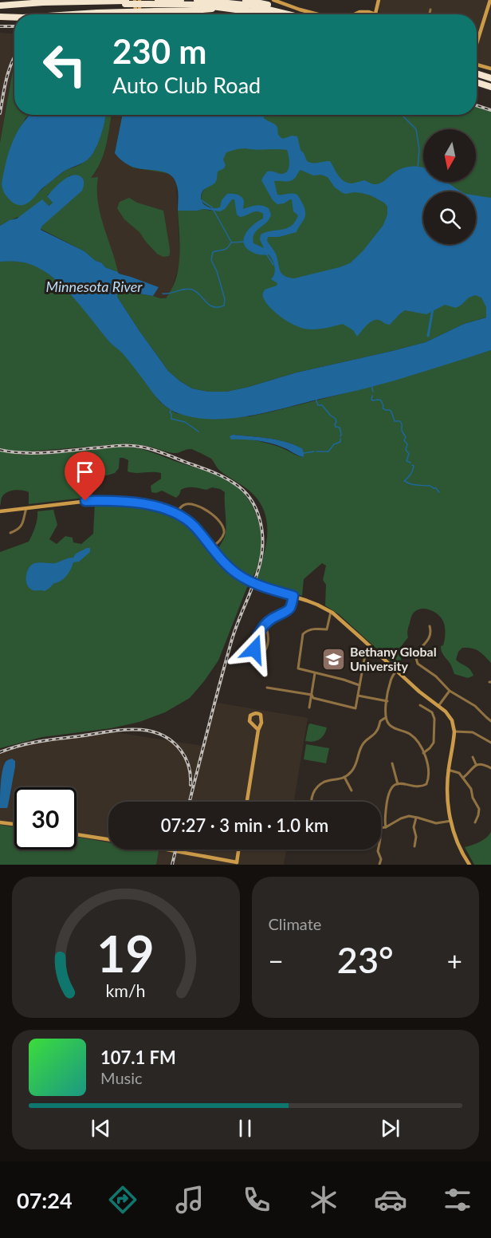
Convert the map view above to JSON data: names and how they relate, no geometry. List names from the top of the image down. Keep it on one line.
{"water":["Minnesota River"],"places":{"school or university":["Bethany Global University"]},"north":"bottom","page":{"turn":["230 m","Auto Club Road"],"limit":"30","trip":"07:27 · 3 min · 1.0 km","tile":"Climate","heat":["−","23°","+"],"song":["107.1 FM","Music"],"tabs":"07:24","gauge":["19","km/h"]}}
